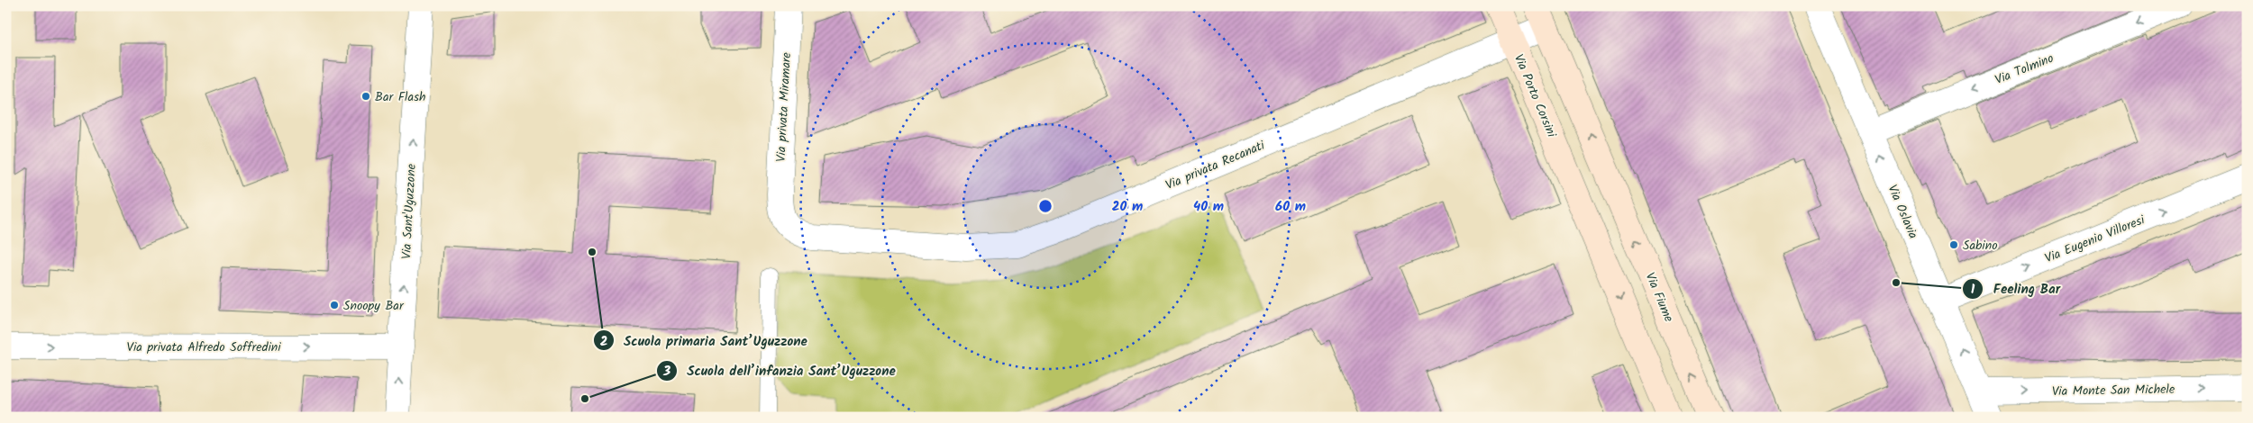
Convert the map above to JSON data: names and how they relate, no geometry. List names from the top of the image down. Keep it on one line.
{"streets":{"street":["Via Tolmino","Via Porto Corsini","Via privata Miramare","Via privata Recanati","Via Sant'Uguzzone","Via Oslavia","Via Eugenio Villoresi","Via Fiume","Via privata Alfredo Soffredini","Via Monte San Michele"]},"crossings":[["Via Tolmino","Via Oslavia"],["Via Porto Corsini","Via privata Recanati"],["Via privata Miramare","Via privata Recanati"],["Via privata Recanati","Via Fiume"],["Via Sant'Uguzzone","Via privata Alfredo Soffredini"],["Via Oslavia","Via Eugenio Villoresi"],["Via Oslavia","Via Monte San Michele"]],"one_way":["Via Tolmino","Via Porto Corsini","Via Sant'Uguzzone","Via Oslavia","Via Eugenio Villoresi","Via Fiume","Via privata Alfredo Soffredini","Via Monte San Michele"],"places":["Bar Flash","Sabino","Scuola primaria Sant’Uguzzone","Feeling Bar","Snoopy Bar","Scuola dell’infanzia Sant’Uguzzone"],"rings":["20 m","40 m","60 m"]}
